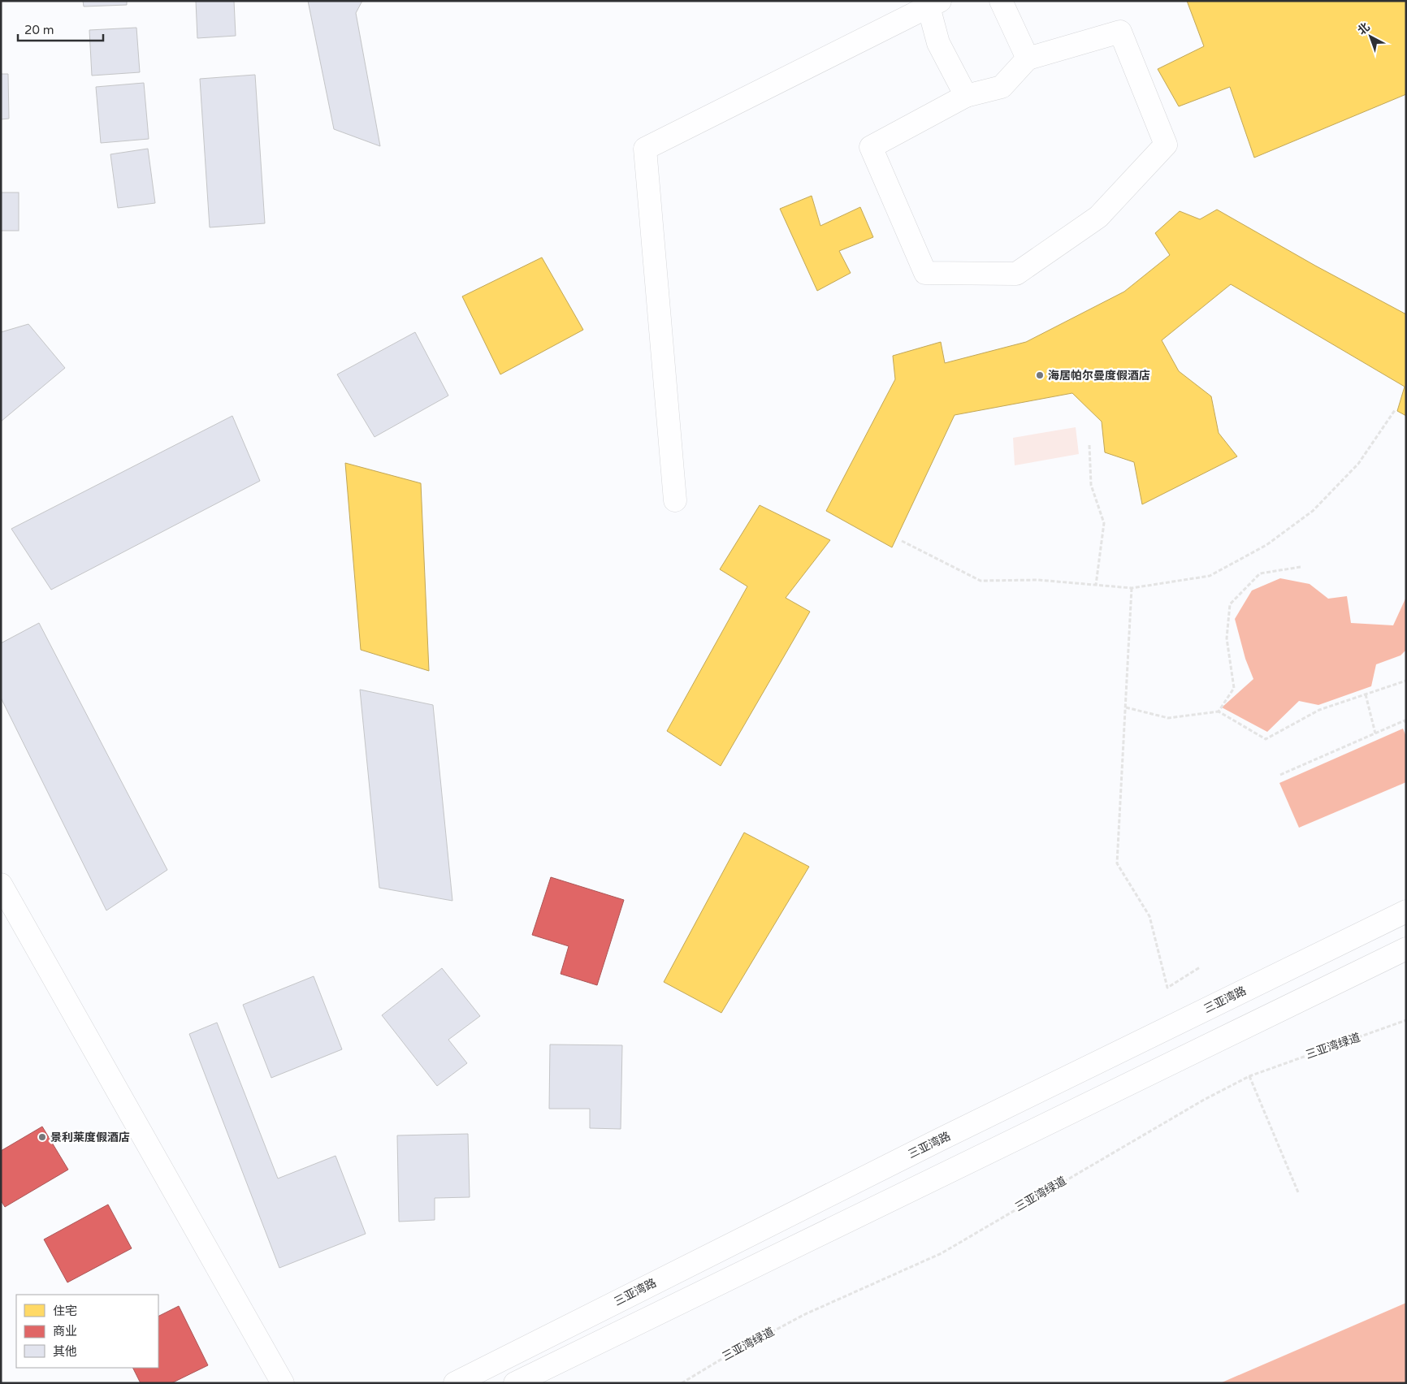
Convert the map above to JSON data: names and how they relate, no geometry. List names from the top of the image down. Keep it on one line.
{"streets":{"main road":["三亚湾路"],"path":["三亚湾绿道"]},"places":["海居帕尔曼度假酒店","景利莱度假酒店"],"legend":["住宅","商业","其他"],"scale_bar":"20 m","north":"top left"}
